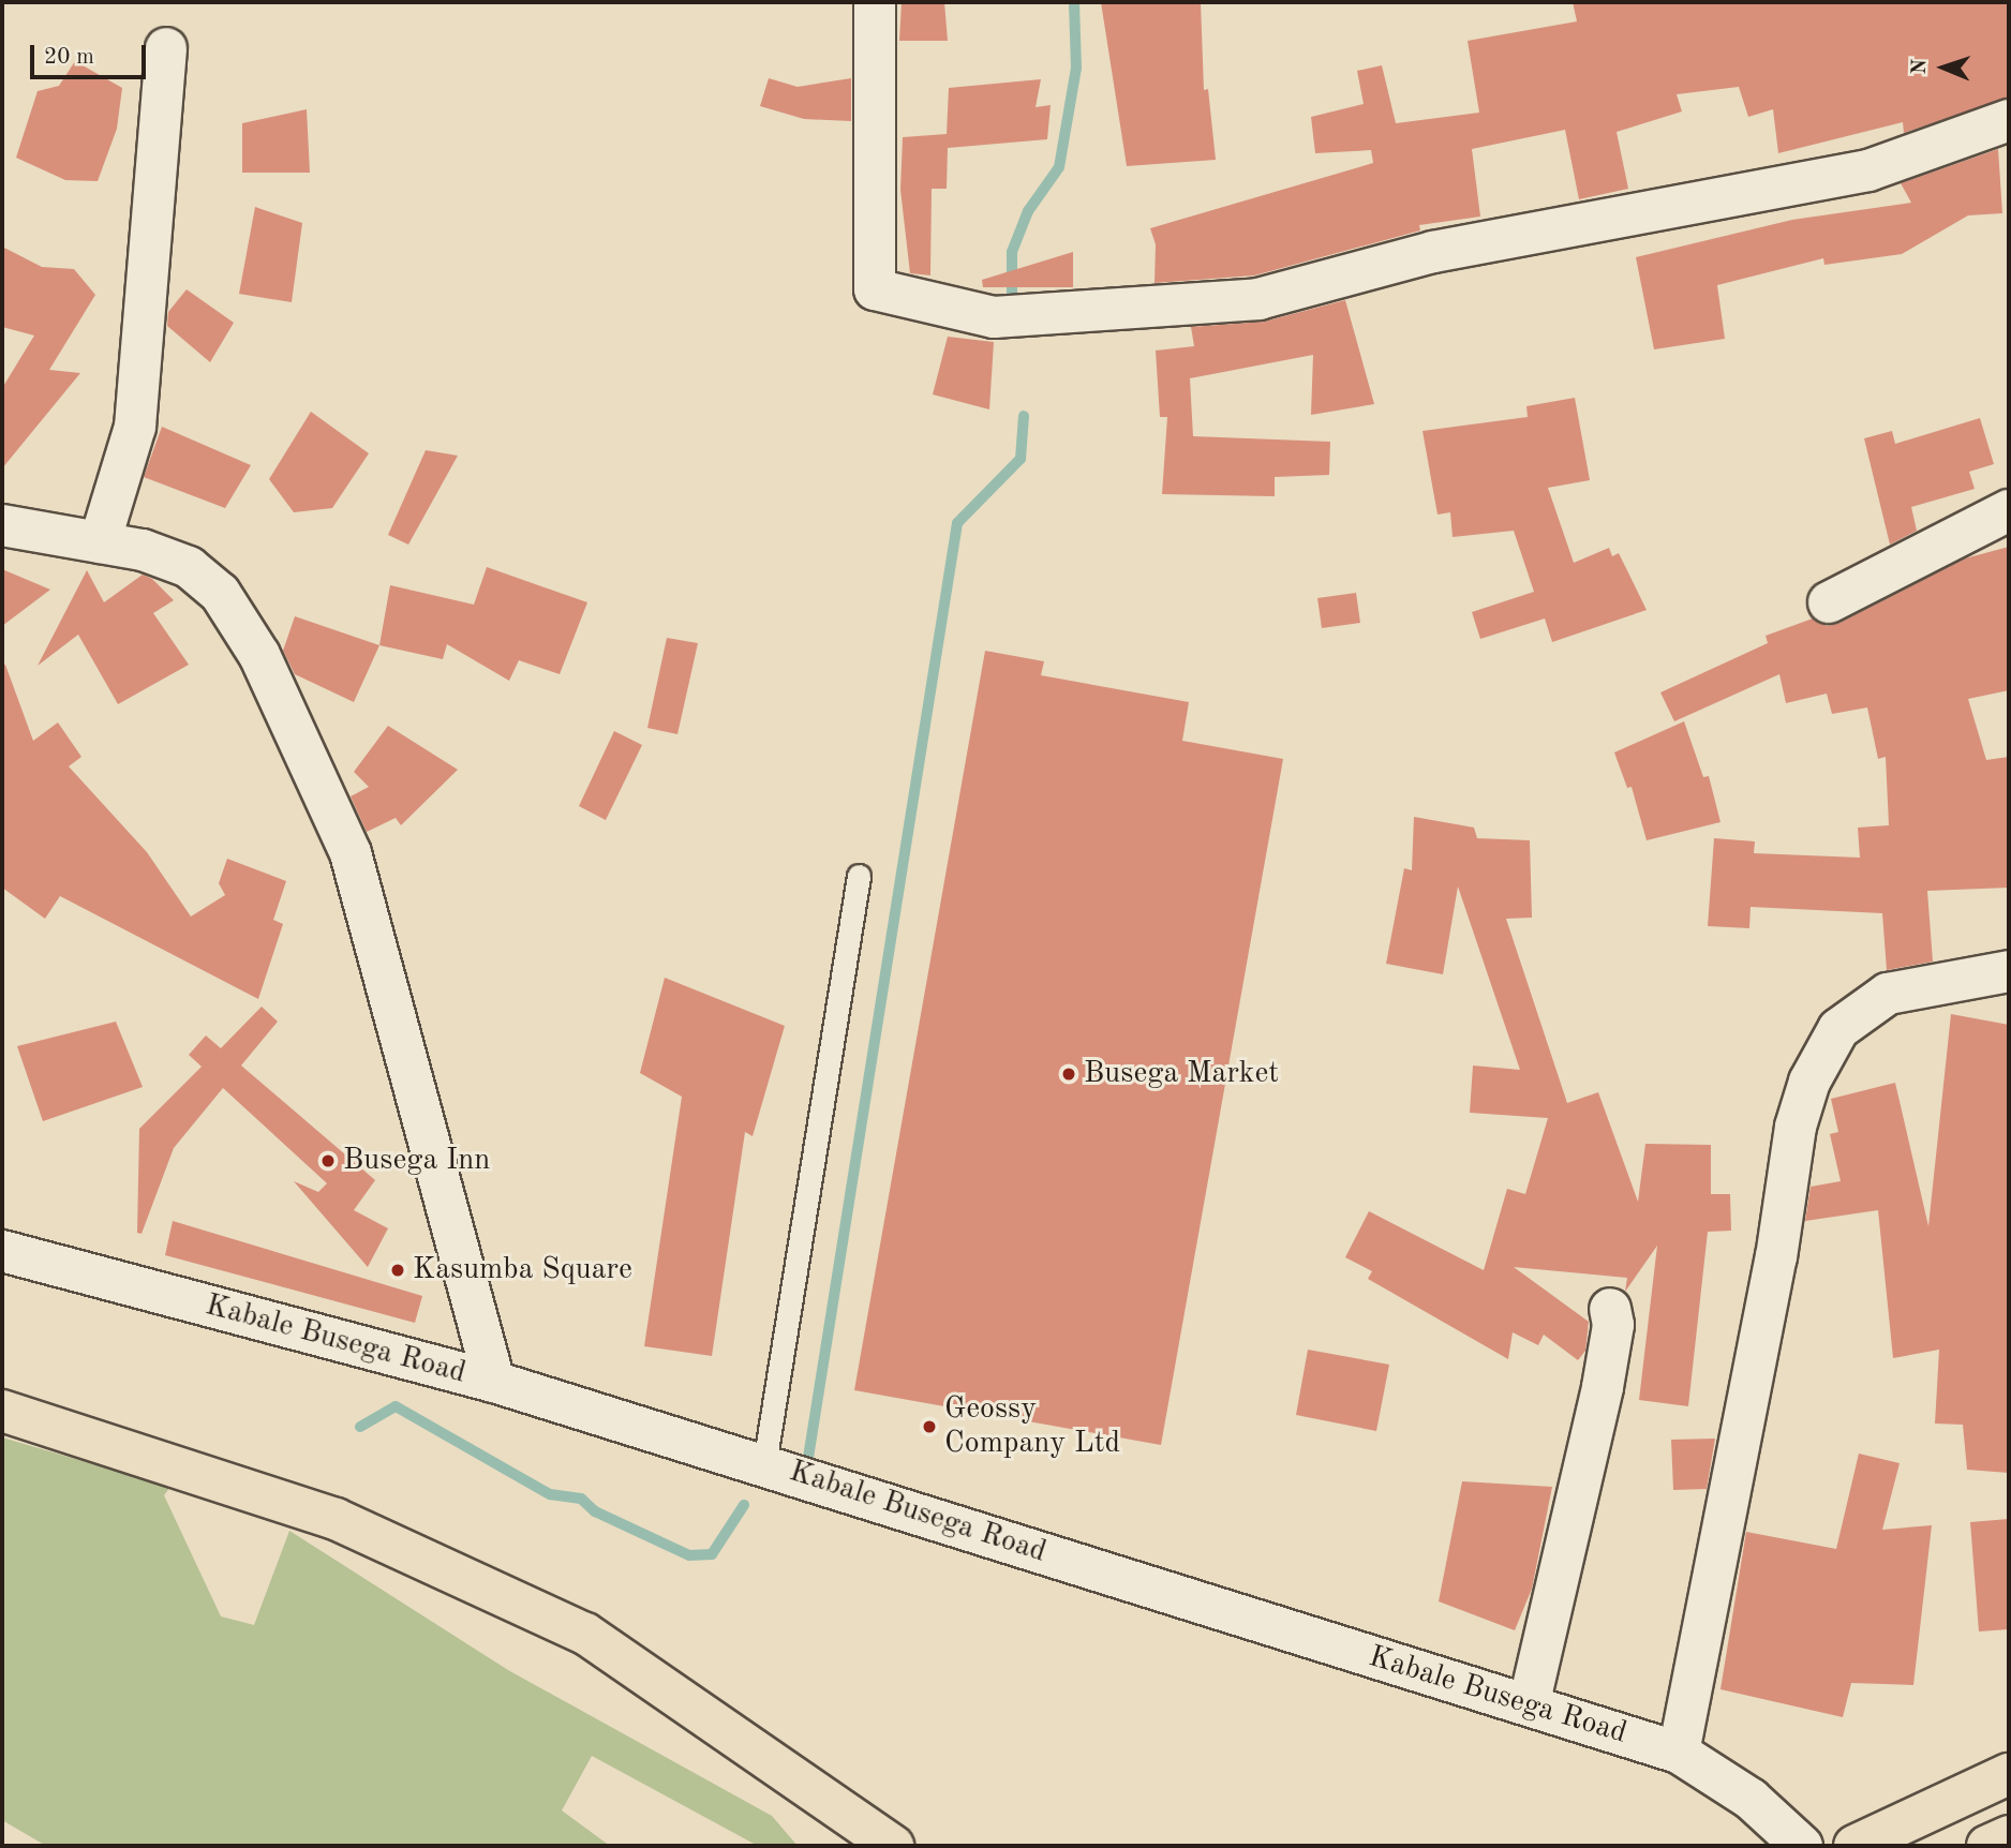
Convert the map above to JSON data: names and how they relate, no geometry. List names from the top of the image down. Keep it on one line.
{"streets":{"street":["Kabale Busega Road"]},"places":["Busega Market","Busega Inn","Kasumba Square","Geossy Company Ltd"],"scale_bar":"20 m","north":"left"}
